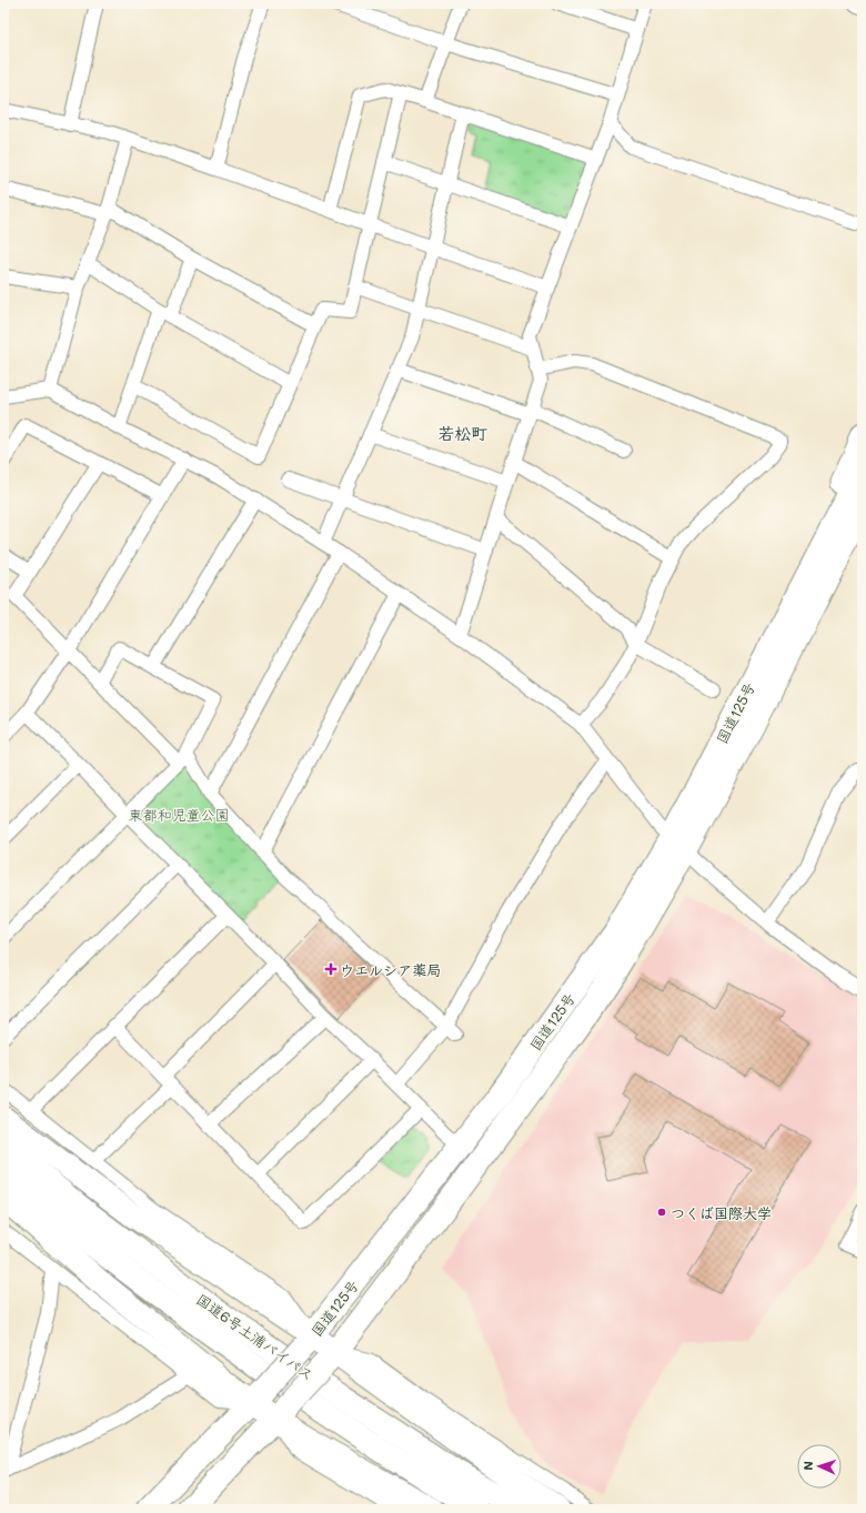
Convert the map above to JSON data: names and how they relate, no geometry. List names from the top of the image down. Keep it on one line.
{"streets":{"highway":["国道125号","国道6号土浦バイパス"]},"districts":["若松町"],"parks":["東都和児童公園"],"places":{"health":["ウエルシア薬局"],"other":["つくば国際大学"]},"north":"left"}
